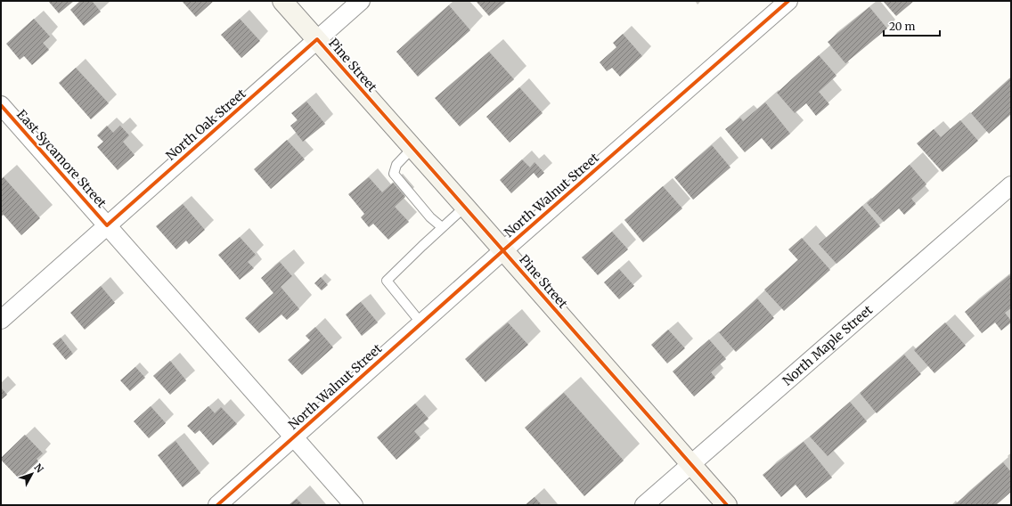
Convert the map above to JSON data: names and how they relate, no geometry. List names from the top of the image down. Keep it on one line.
{"streets":{"street":["Pine Street","North Oak Street","East Sycamore Street","North Walnut Street","North Maple Street"]},"crossings":[["Pine Street","North Oak Street"],["Pine Street","North Walnut Street"],["Pine Street","North Maple Street"],["North Oak Street","East Sycamore Street"],["East Sycamore Street","North Walnut Street"]],"scale_bar":"20 m","north":"top right"}
